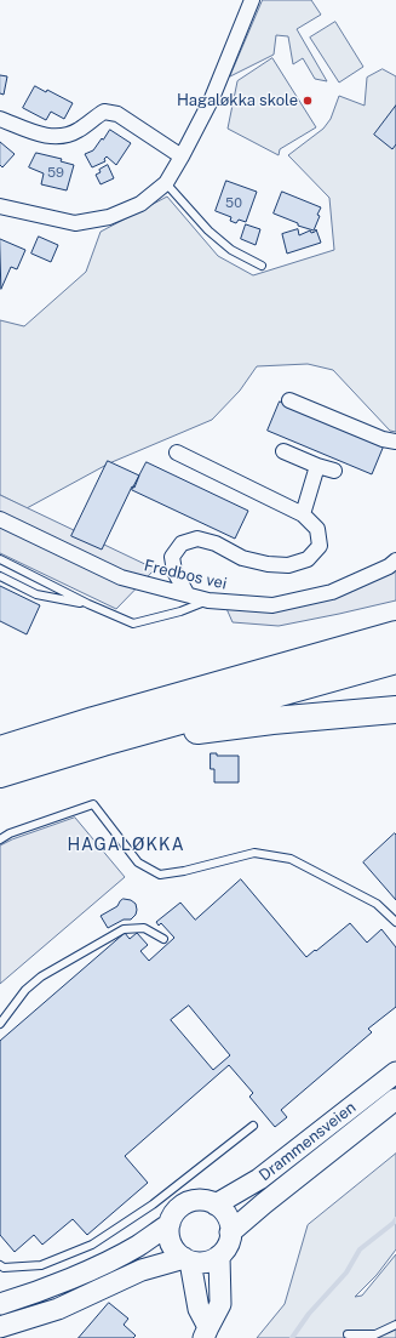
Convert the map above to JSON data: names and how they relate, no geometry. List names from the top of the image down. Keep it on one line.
{"streets":{"main road":["Drammensveien"],"street":["Fredbos vei"]},"districts":["HAGALØKKA"],"places":["Hagaløkka skole"],"house_numbers":["59","50"]}
